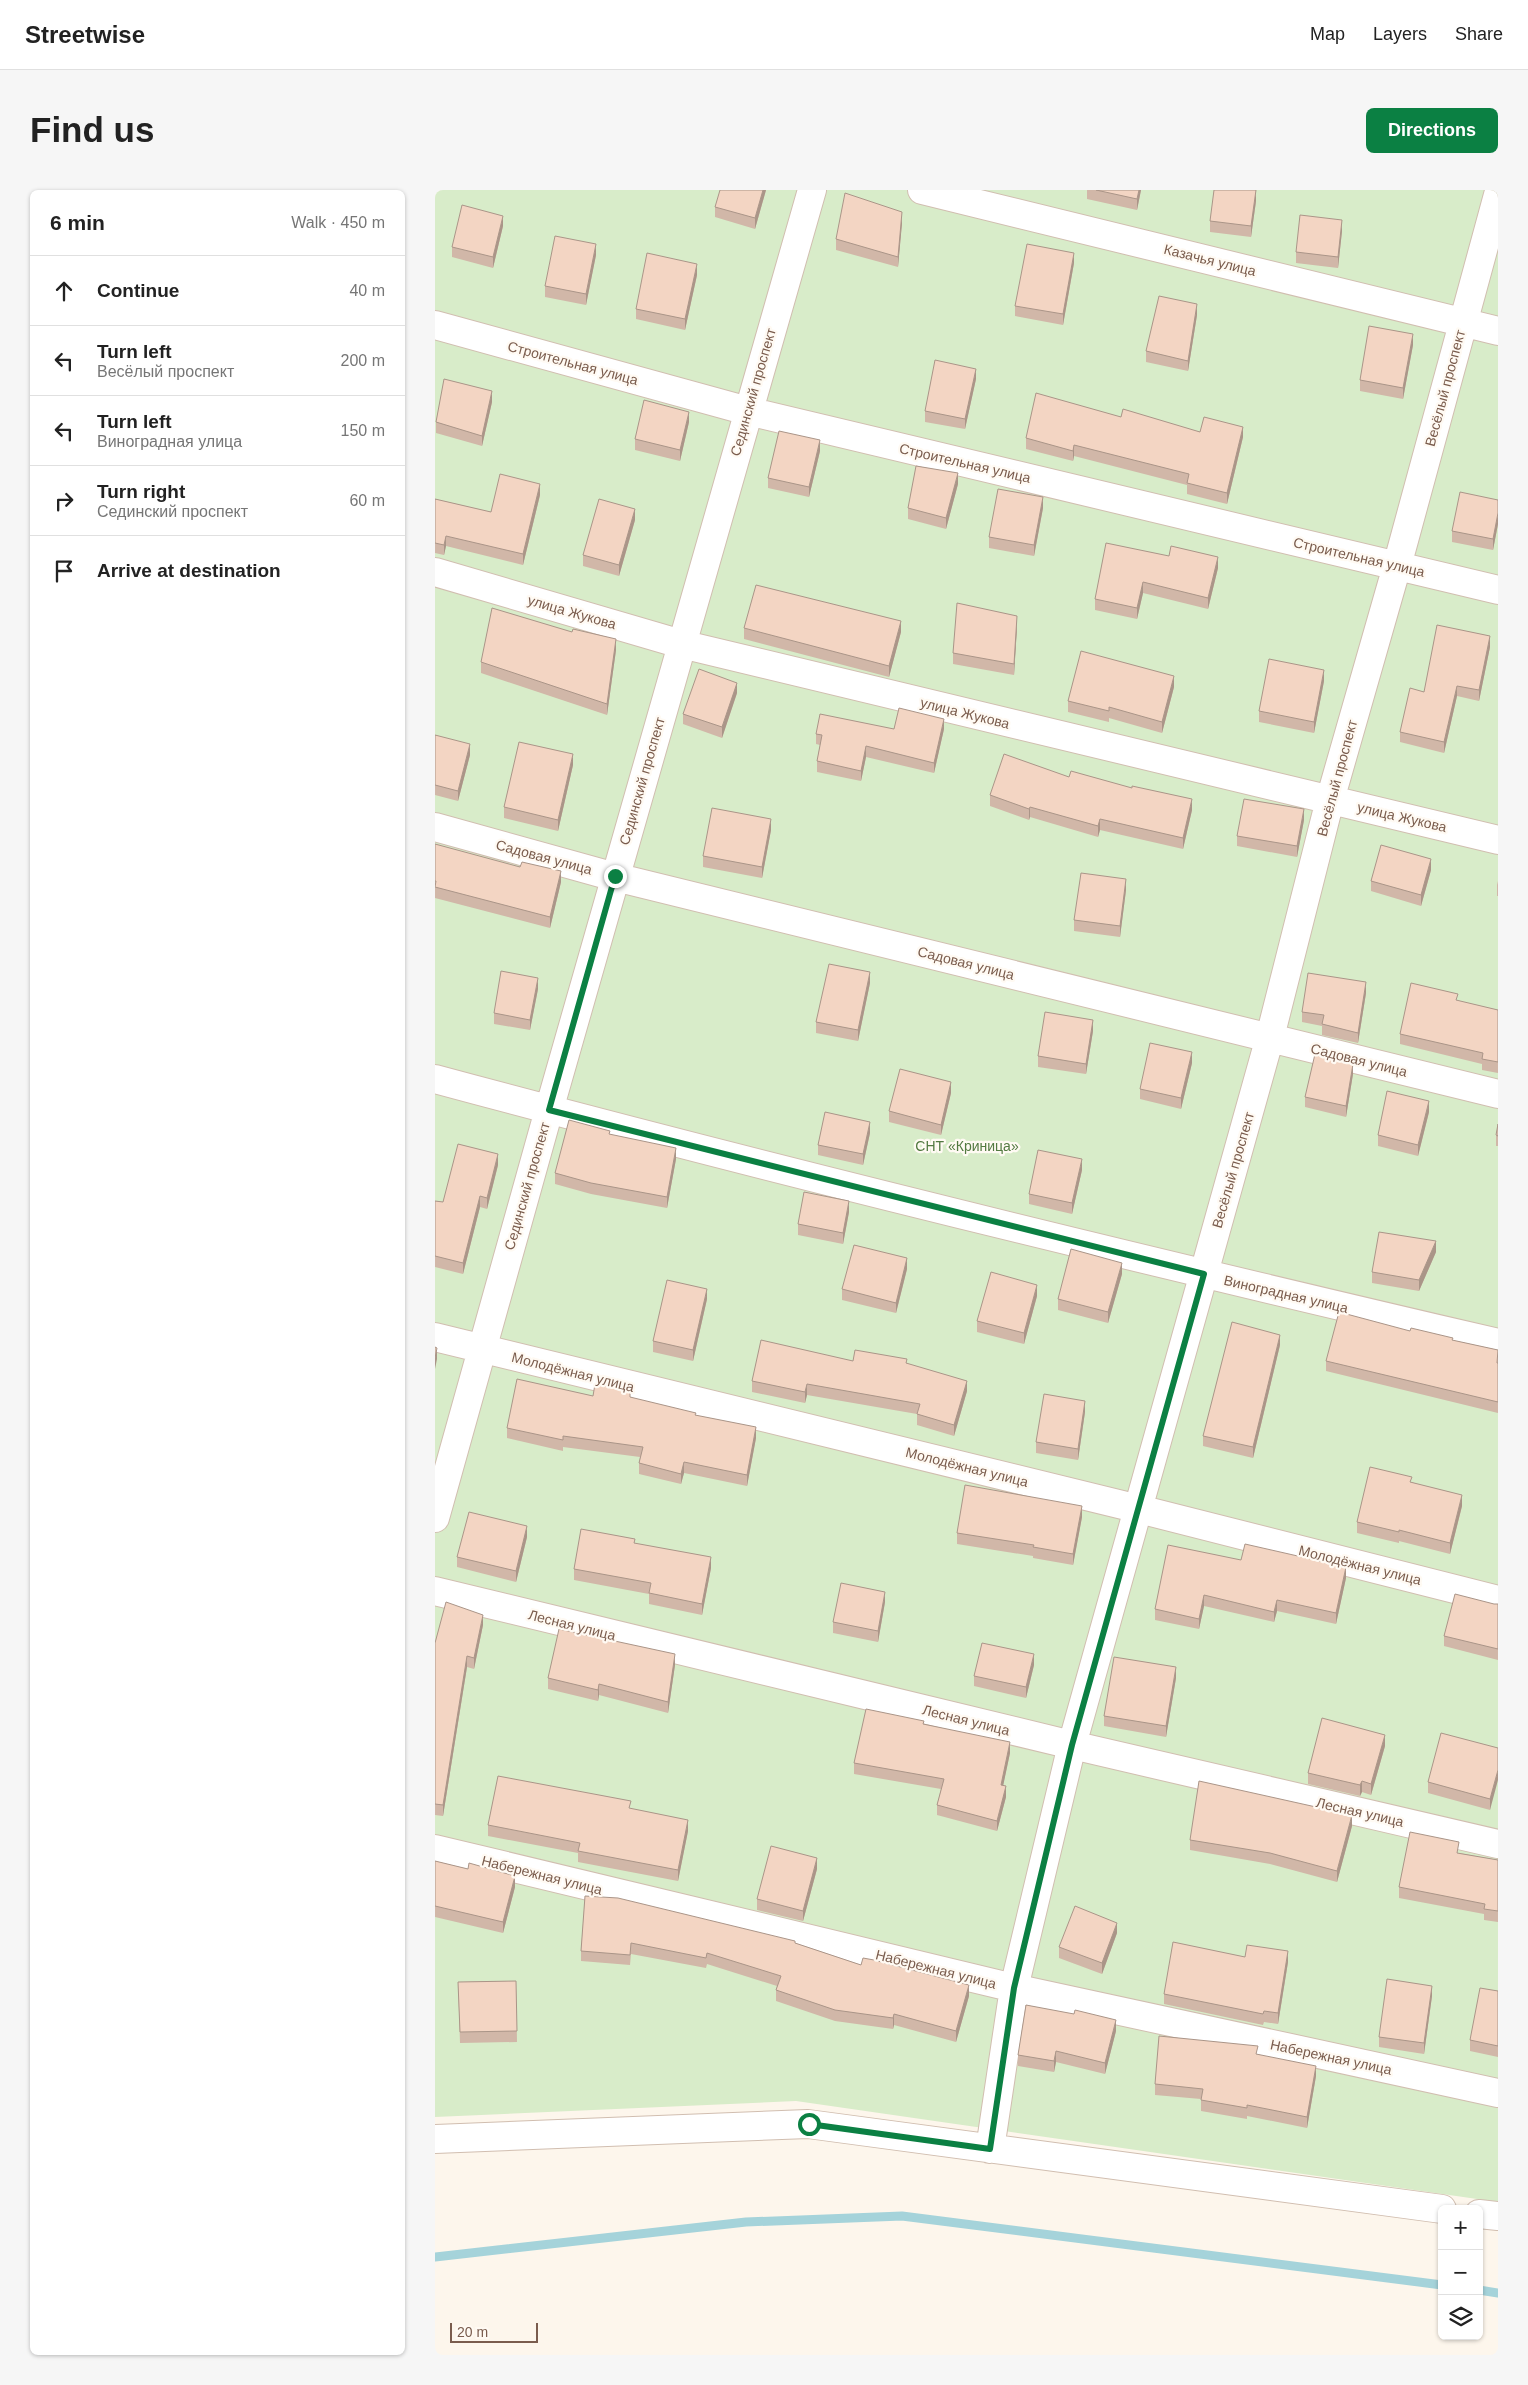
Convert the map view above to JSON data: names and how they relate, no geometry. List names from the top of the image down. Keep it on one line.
{"streets":{"street":["Казачья улица","Строительная улица","Весёлый проспект","Сединский проспект","улица Жукова","Садовая улица","Виноградная улица","Молодёжная улица","Лесная улица","Набережная улица"]},"crossings":[["Казачья улица","Весёлый проспект"],["Строительная улица","Весёлый проспект"],["Строительная улица","Сединский проспект"],["Весёлый проспект","улица Жукова"],["Весёлый проспект","Садовая улица"],["Весёлый проспект","Виноградная улица"],["Весёлый проспект","Молодёжная улица"],["Весёлый проспект","Лесная улица"],["Весёлый проспект","Набережная улица"],["Сединский проспект","улица Жукова"],["Сединский проспект","Садовая улица"],["Сединский проспект","Виноградная улица"],["Сединский проспект","Молодёжная улица"]],"parks":["СНТ «Криница»"],"scale_bar":"20 m","page":{"header":"Streetwise","nav":["Map","Layers","Share"],"buttons":"Directions","title":"Find us","heading":["6 min","Walk · 450 m"],"list":[["Continue","40 m"],["Turn left","Весёлый проспект","200 m"],["Turn left","Виноградная улица","150 m"],["Turn right","Сединский проспект","60 m"],"Arrive at destination"],"map_buttons":["+","−"],"scale":"20 m"}}
